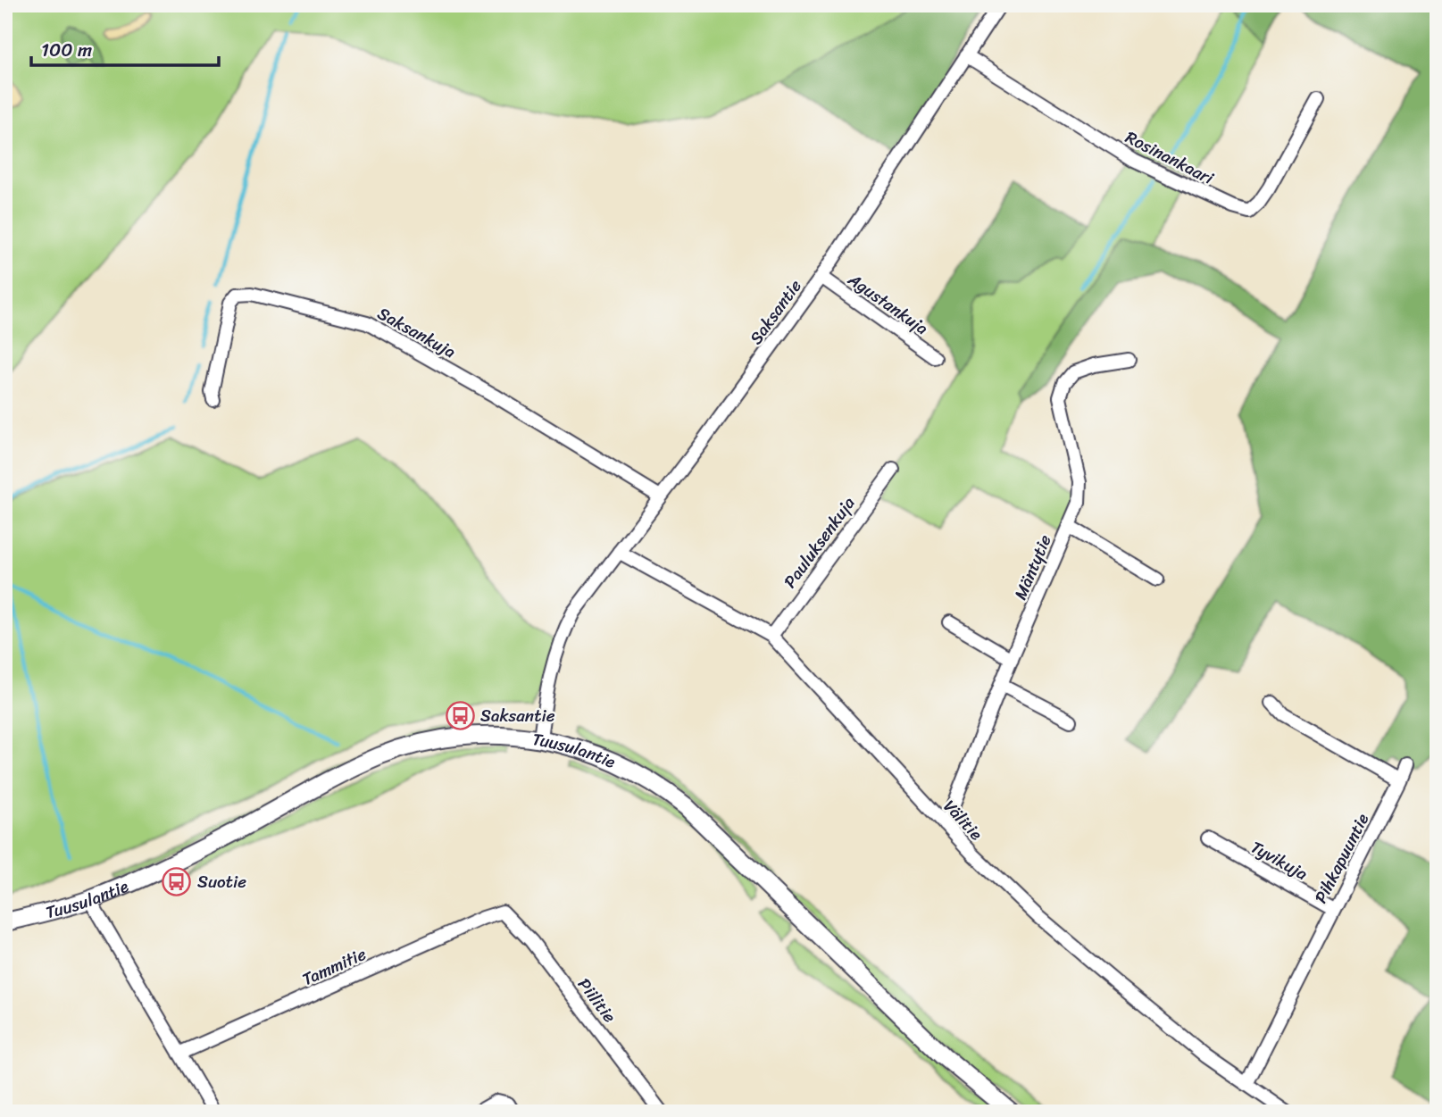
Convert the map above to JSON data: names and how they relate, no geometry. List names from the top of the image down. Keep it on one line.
{"streets":{"main road":["Tuusulantie"],"street":["Rosinankaari","Agustankuja","Saksantie","Saksankuja","Pauluksenkuja","Mäntytie","Välitie","Pihkapuuntie","Tyvikuja","Tammitie","Piilitie"]},"crossings":[["Rosinankaari","Saksantie"],["Agustankuja","Saksantie"],["Saksantie","Saksankuja"],["Saksantie","Tuusulantie"],["Saksantie","Välitie"],["Pauluksenkuja","Välitie"],["Mäntytie","Välitie"],["Välitie","Pihkapuuntie"],["Pihkapuuntie","Tyvikuja"],["Tammitie","Piilitie"]],"places":{"bus stop":["Saksantie","Suotie"]},"scale_bar":"100 m"}
